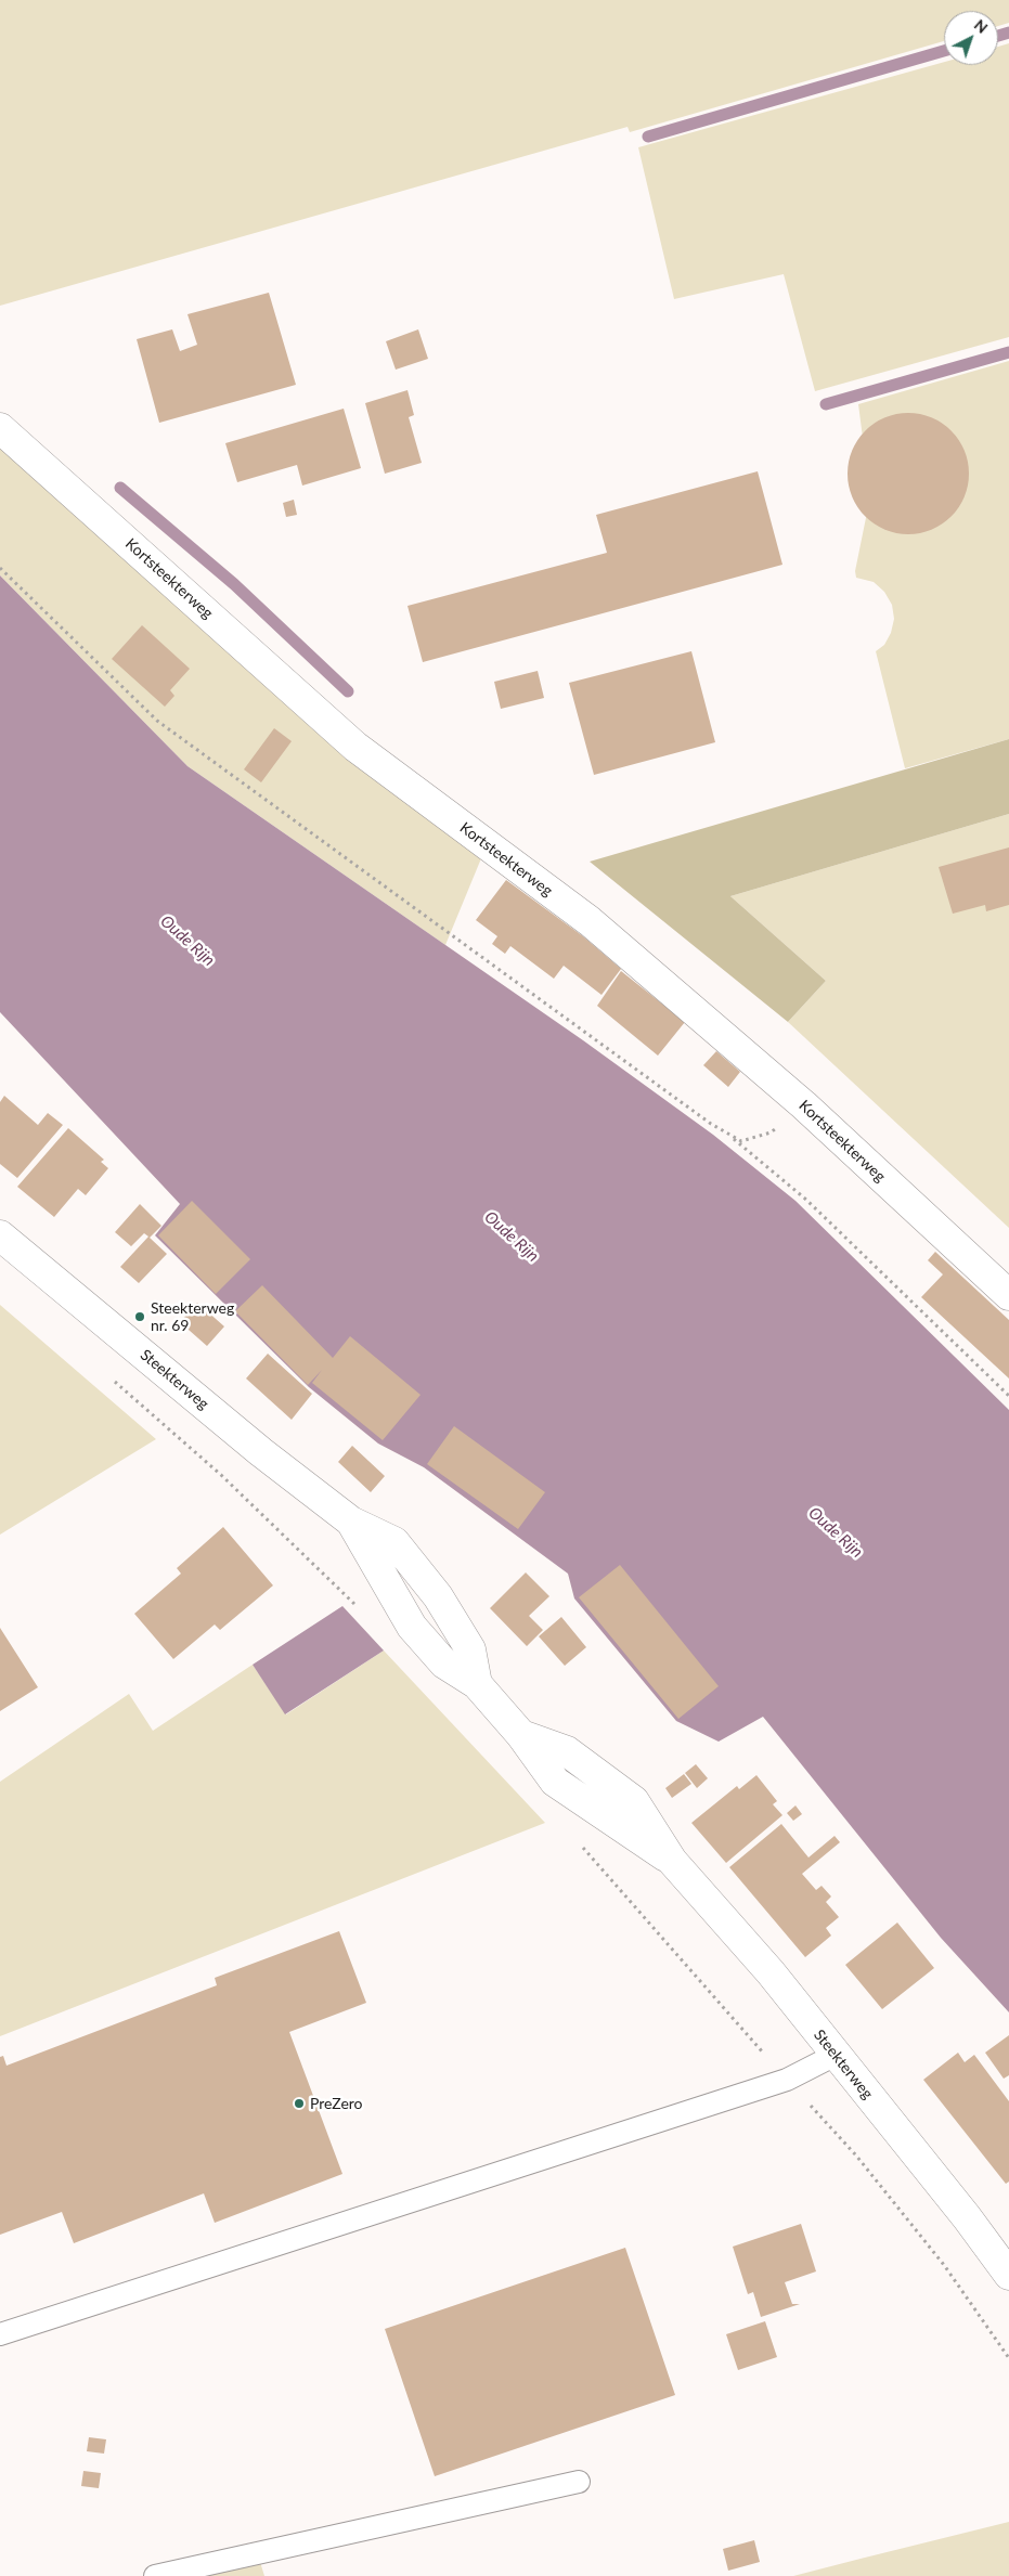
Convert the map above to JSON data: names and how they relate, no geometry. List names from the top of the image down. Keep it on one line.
{"streets":{"main road":["Kortsteekterweg","Steekterweg"]},"water":["Oude Rijn"],"places":["Steekterweg nr. 69","PreZero"],"north":"top right"}
